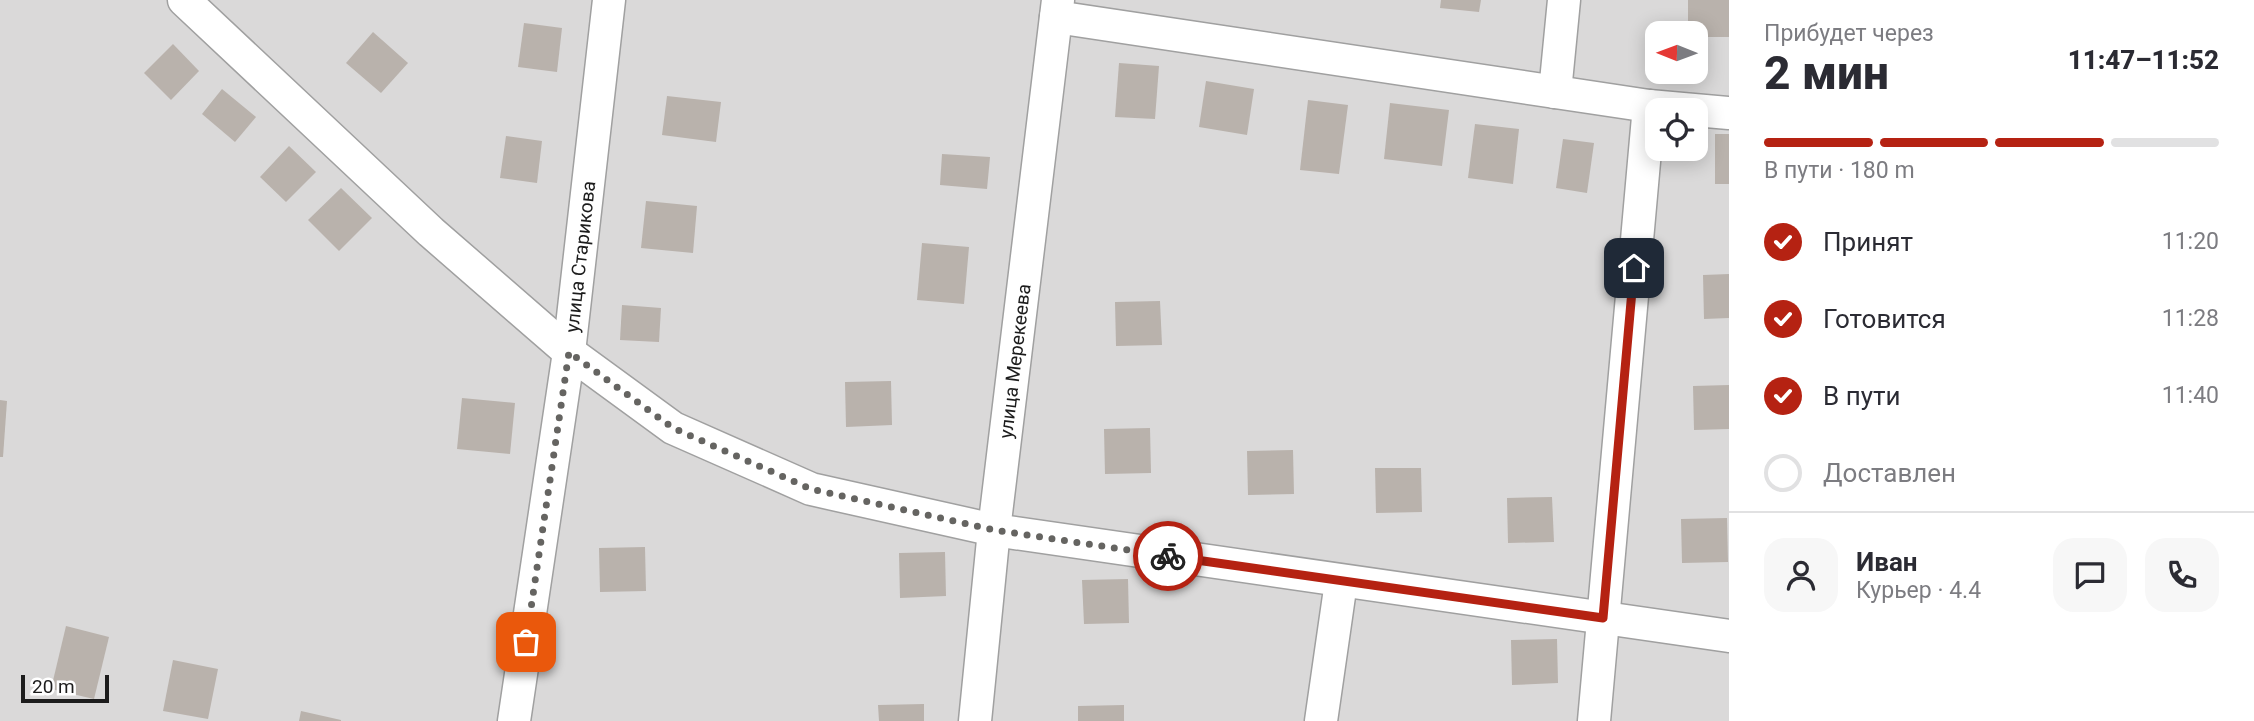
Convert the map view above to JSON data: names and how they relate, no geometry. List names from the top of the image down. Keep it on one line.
{"streets":{"street":["улица Старикова","улица Мерекеева"]},"scale_bar":"20 m","north":"left","page":{"heading":["2 мин","Прибудет через","11:47–11:52"],"panel":["Иван","Курьер · 4.4"],"bar":"В пути · 180 m","list":[["Принят","11:20"],["Готовится","11:28"],["В пути","11:40"],"Доставлен"],"scale":"20 m"}}
